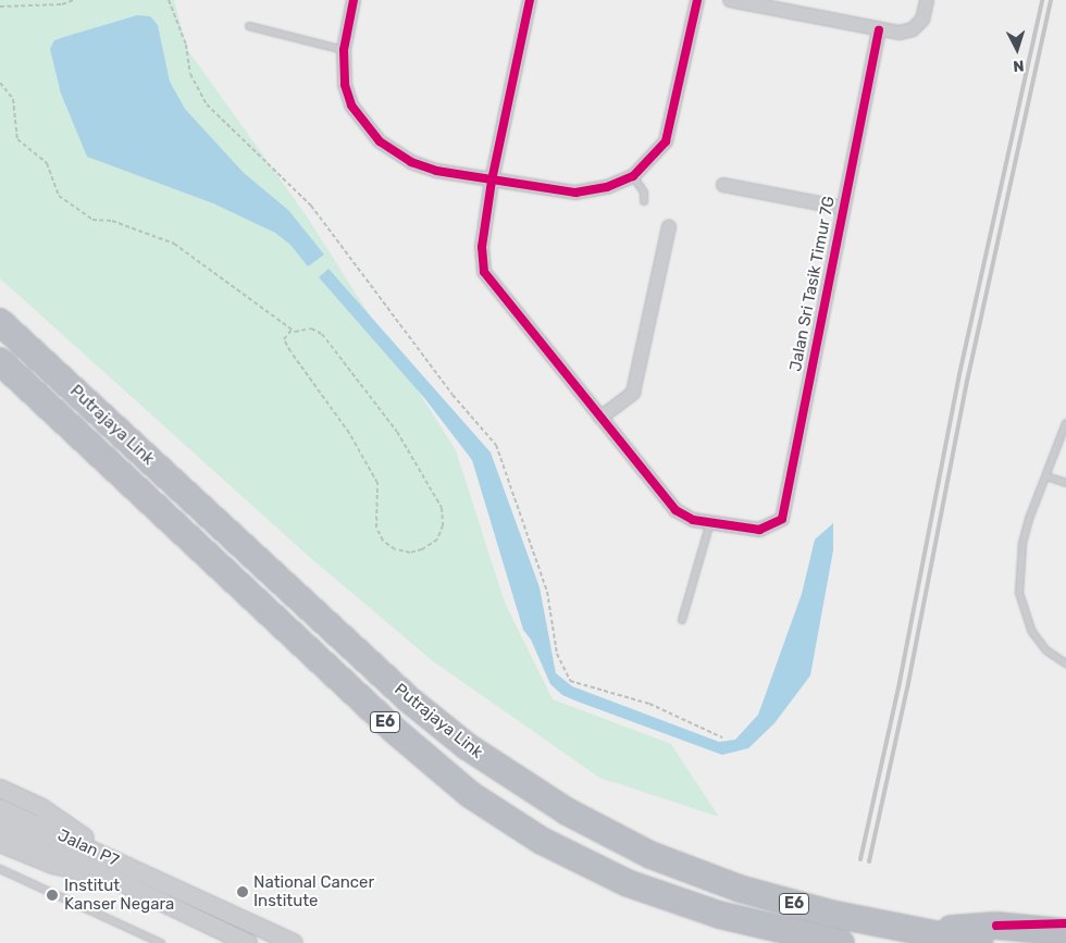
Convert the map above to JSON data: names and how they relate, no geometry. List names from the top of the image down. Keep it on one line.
{"streets":{"highway":["Putrajaya Link","E6"],"street":["Jalan Sri Tasik Timur 7G","Jalan P7"]},"places":["National Cancer Institute","Institut Kanser Negara"],"north":"bottom"}
